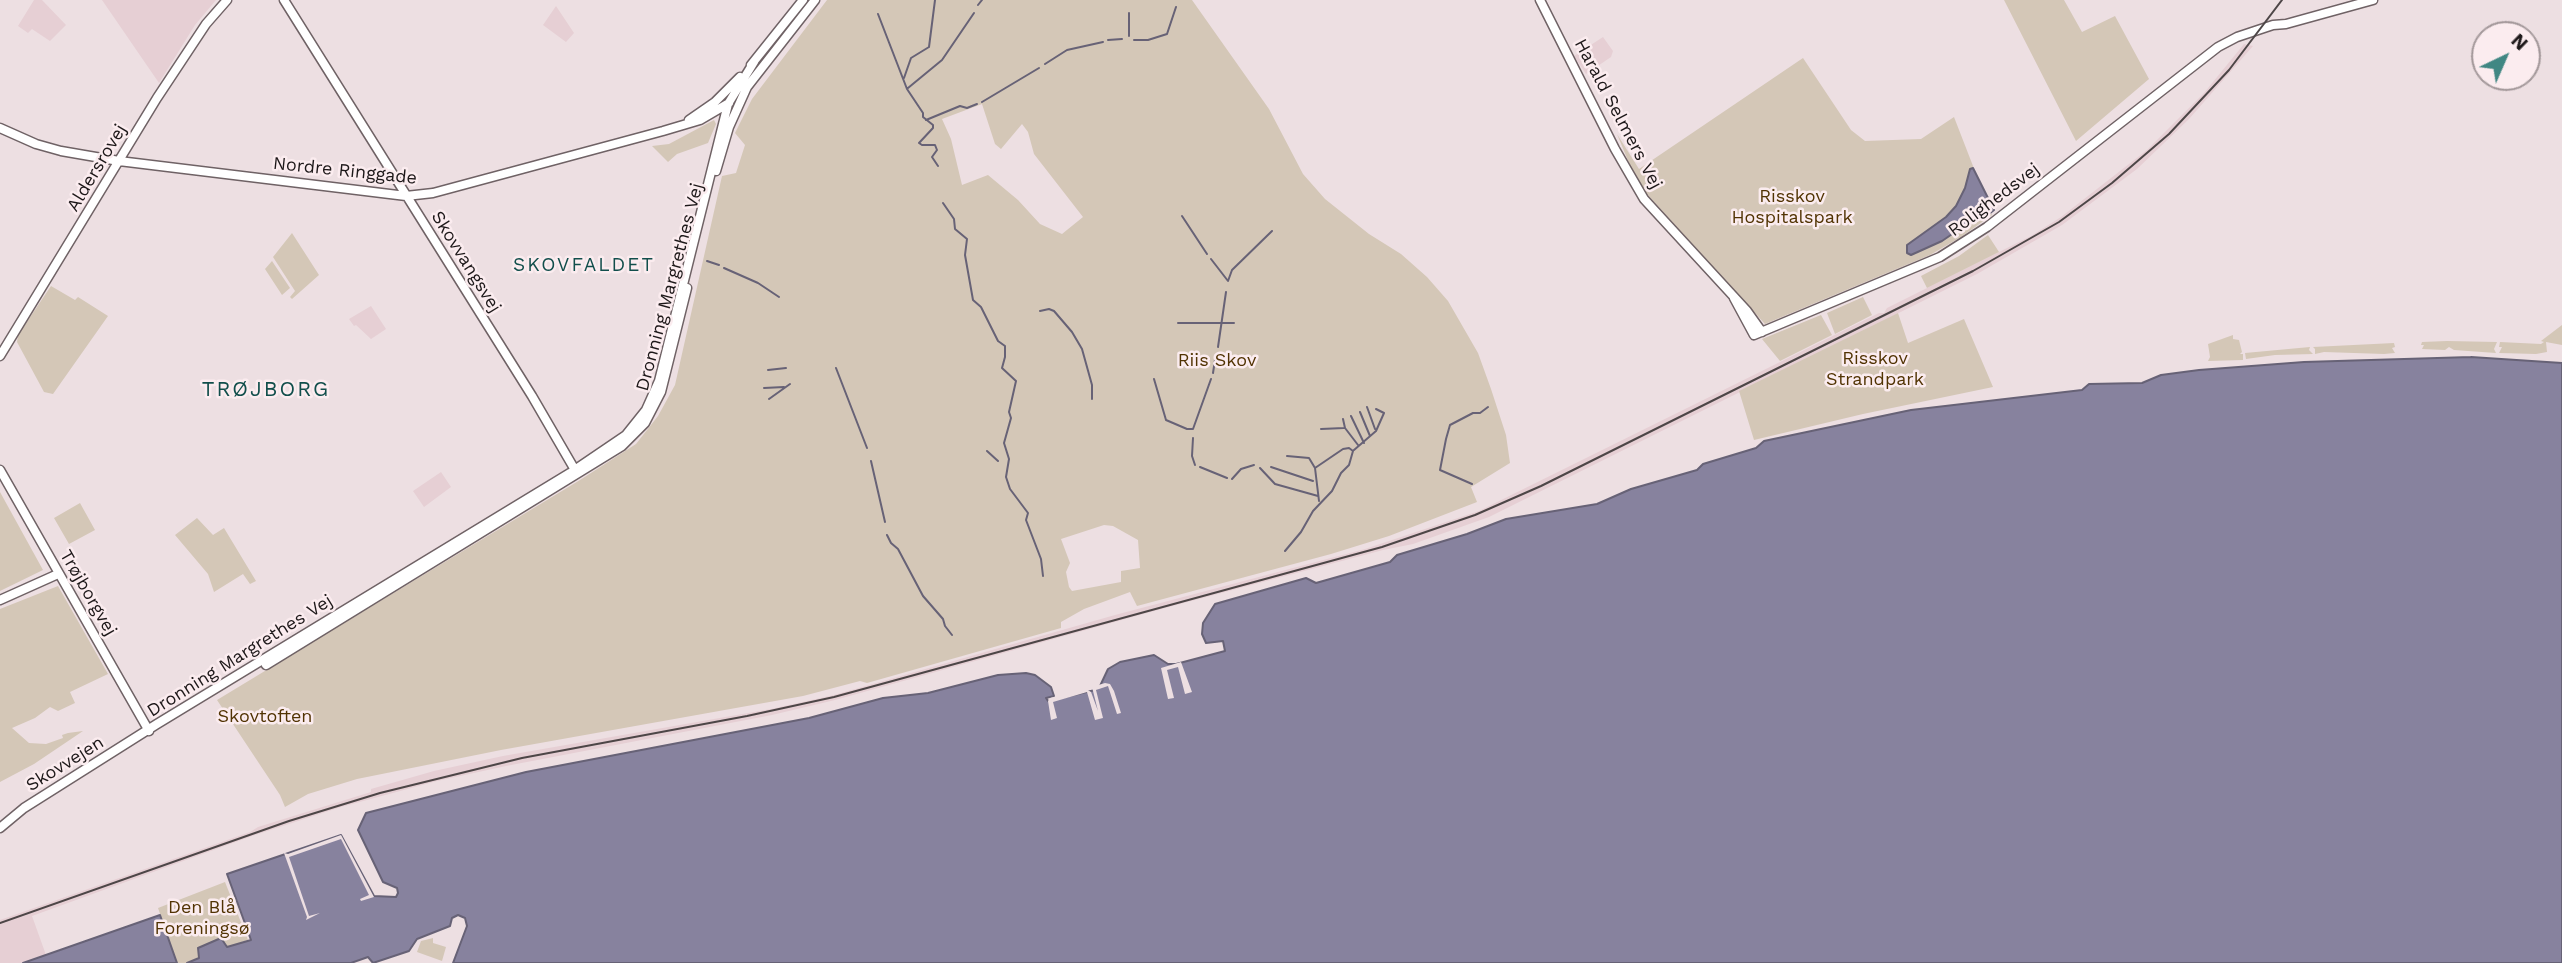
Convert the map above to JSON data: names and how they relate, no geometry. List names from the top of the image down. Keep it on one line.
{"streets":{"street":["Harald Selmers Vej","Aldersrovej","Nordre Ringgade","Rolighedsvej","Skovvangsvej","Dronning Margrethes Vej","Trøjborgvej","Skovvejen"]},"crossings":[["Harald Selmers Vej","Rolighedsvej"],["Aldersrovej","Nordre Ringgade"],["Nordre Ringgade","Skovvangsvej"],["Nordre Ringgade","Dronning Margrethes Vej"],["Skovvangsvej","Dronning Margrethes Vej"],["Dronning Margrethes Vej","Trøjborgvej"],["Dronning Margrethes Vej","Skovvejen"],["Trøjborgvej","Skovvejen"]],"districts":["SKOVFALDET","TRØJBORG"],"parks":["Risskov Hospitalspark","Risskov Strandpark","Riis Skov","Skovtoften","Den Blå Foreningsø"],"north":"top right"}
